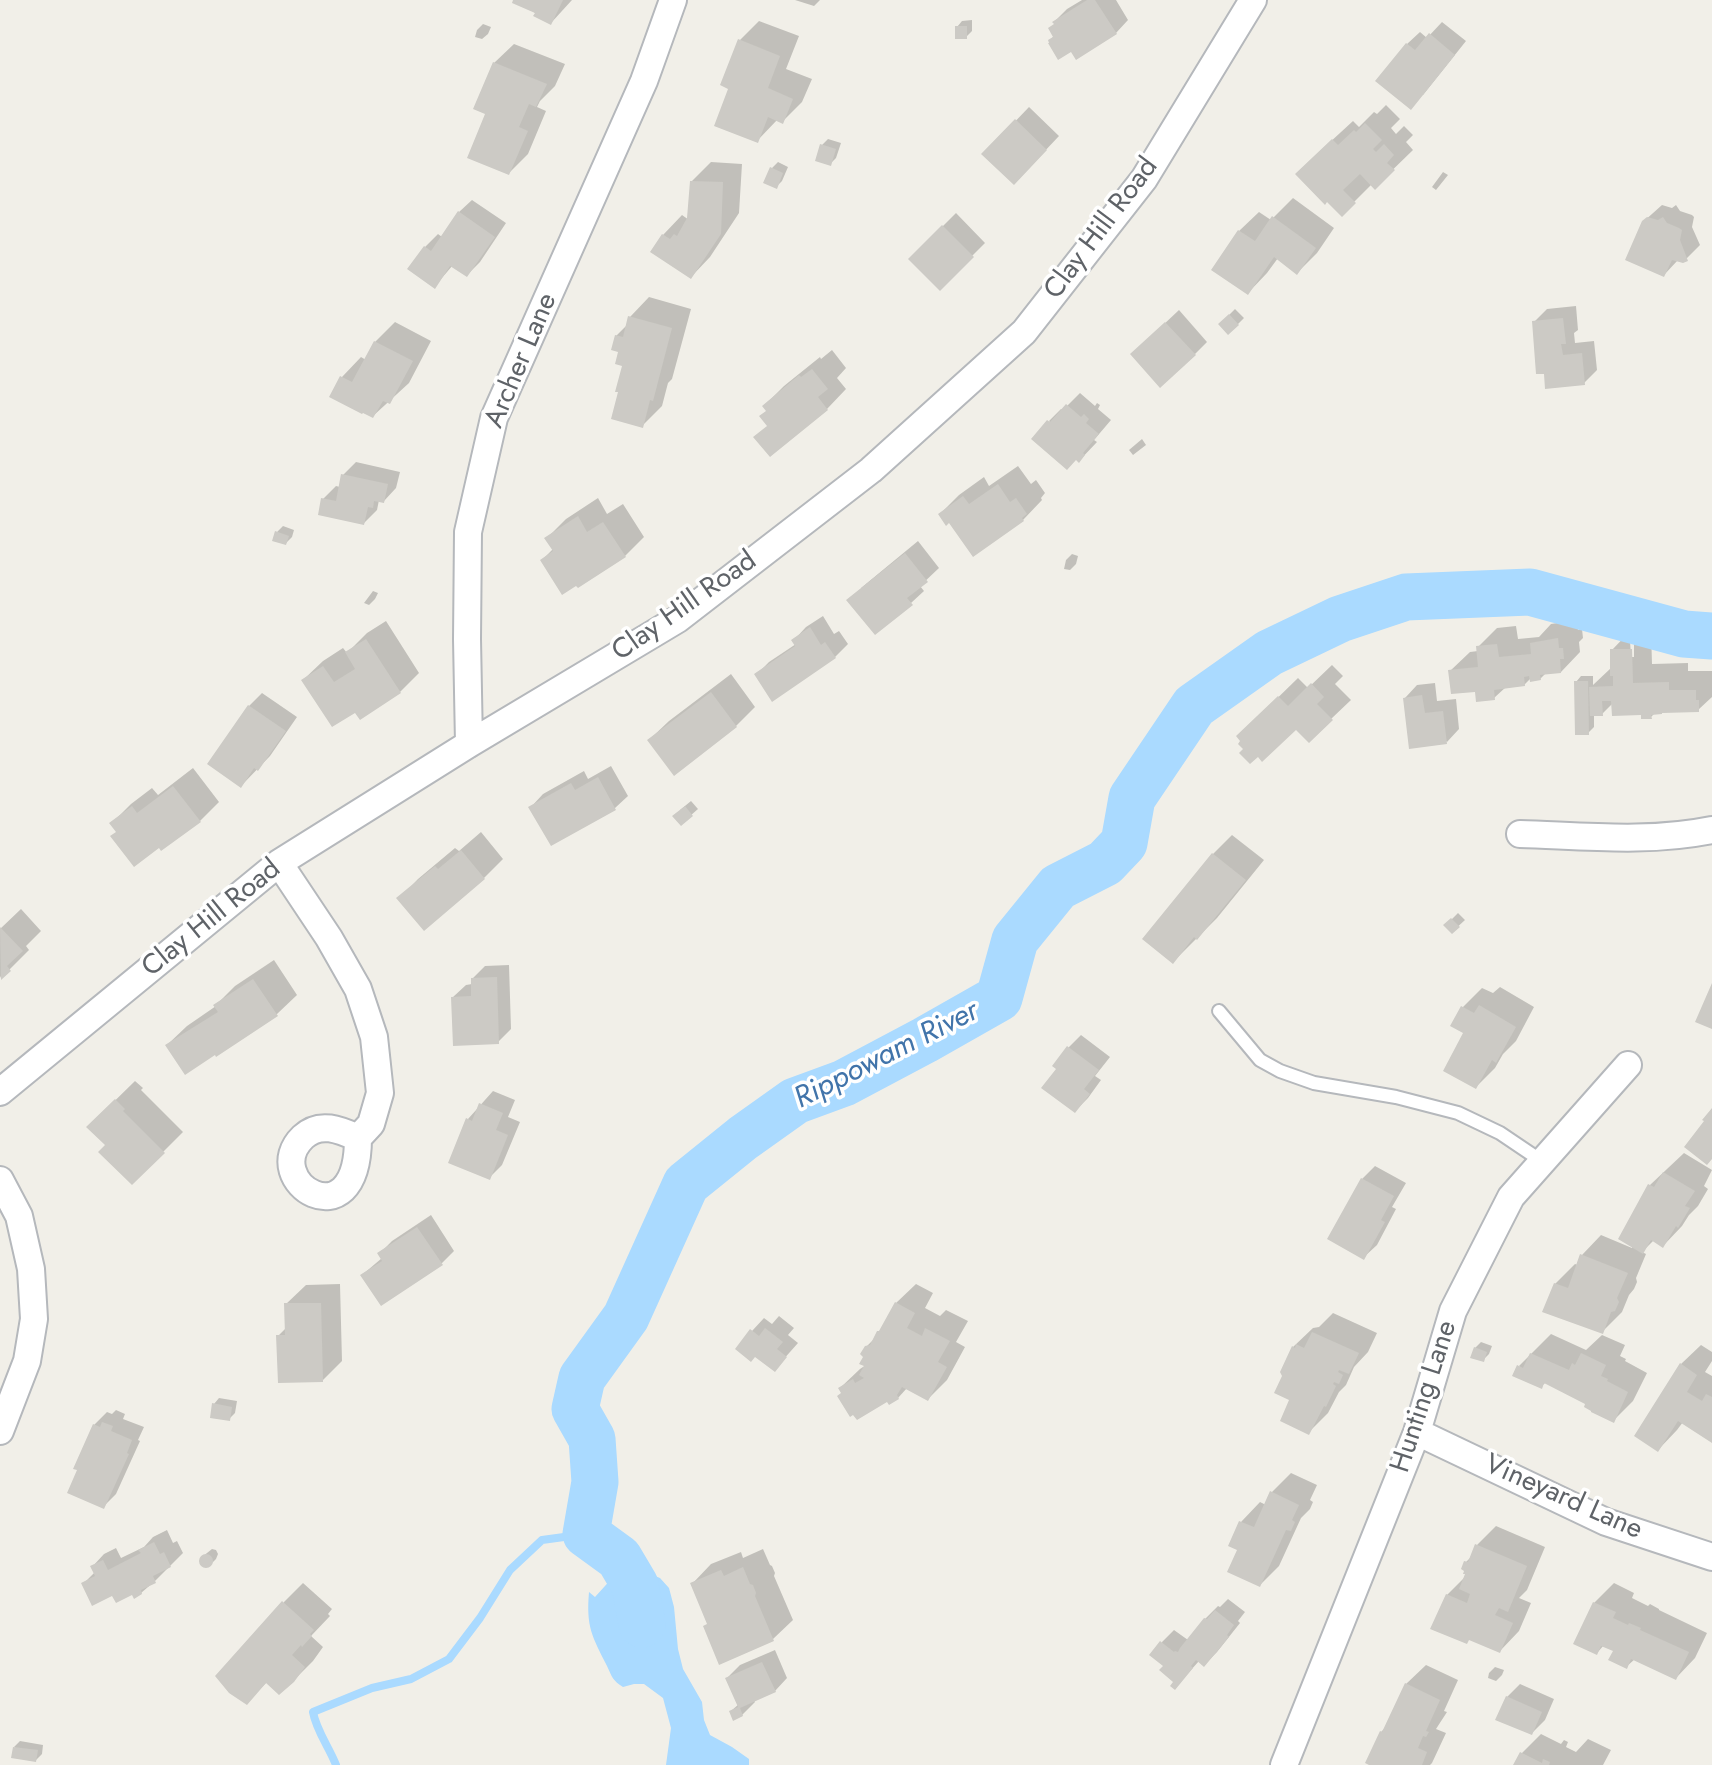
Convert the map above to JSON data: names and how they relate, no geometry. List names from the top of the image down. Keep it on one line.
{"streets":{"street":["Clay Hill Road","Archer Lane","Hunting Lane","Vineyard Lane"]},"crossings":[["Clay Hill Road","Archer Lane"],["Hunting Lane","Vineyard Lane"]],"water":["Rippowam River"]}
